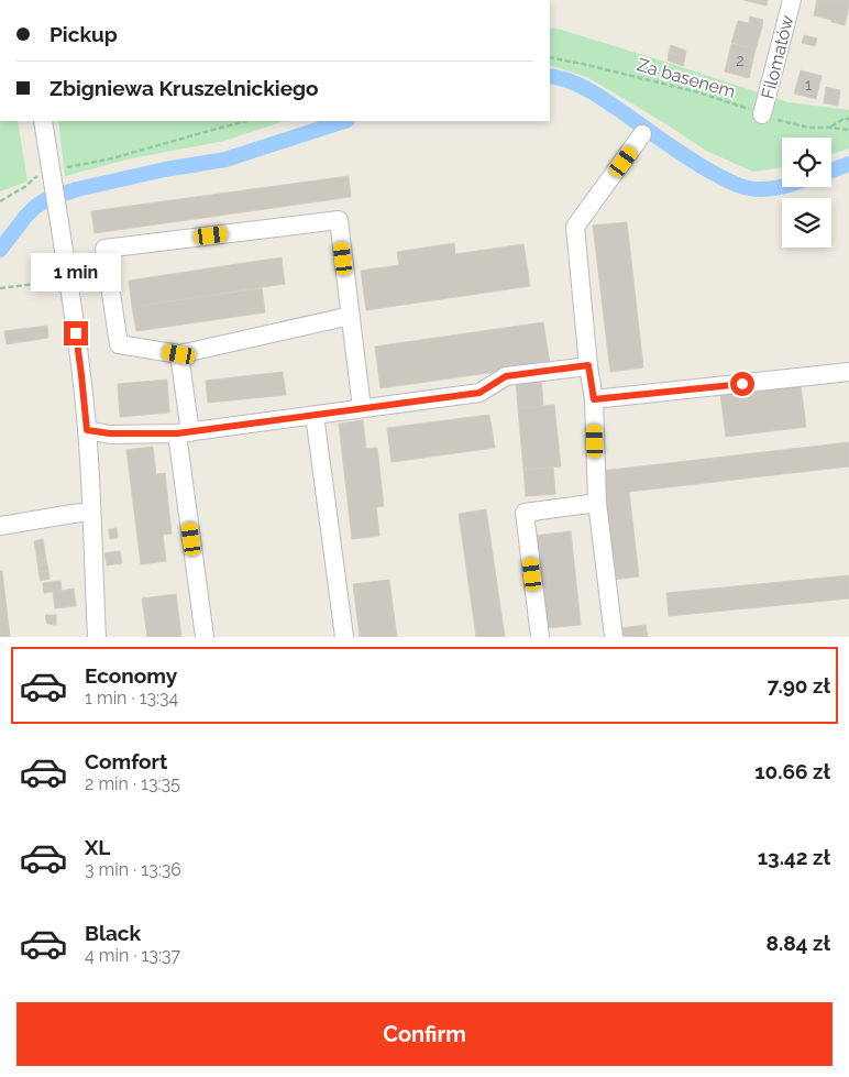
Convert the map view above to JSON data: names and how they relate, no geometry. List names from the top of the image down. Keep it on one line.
{"streets":{"street":["Filomatów"],"path":["Za basenem"]},"crossings":[["Filomatów","Za basenem"]],"house_numbers":["2","1"],"page":{"banner":["Pickup","Zbigniewa Kruszelnickiego"],"bubble":"1 min","list":[{"name":"Economy","note":"1 min · 13:34","value":"7.90 zł"},{"name":"Comfort","note":"2 min · 13:35","value":"10.66 zł"},{"name":"XL","note":"3 min · 13:36","value":"13.42 zł"},{"name":"Black","note":"4 min · 13:37","value":"8.84 zł"}],"buttons":"Confirm"}}
